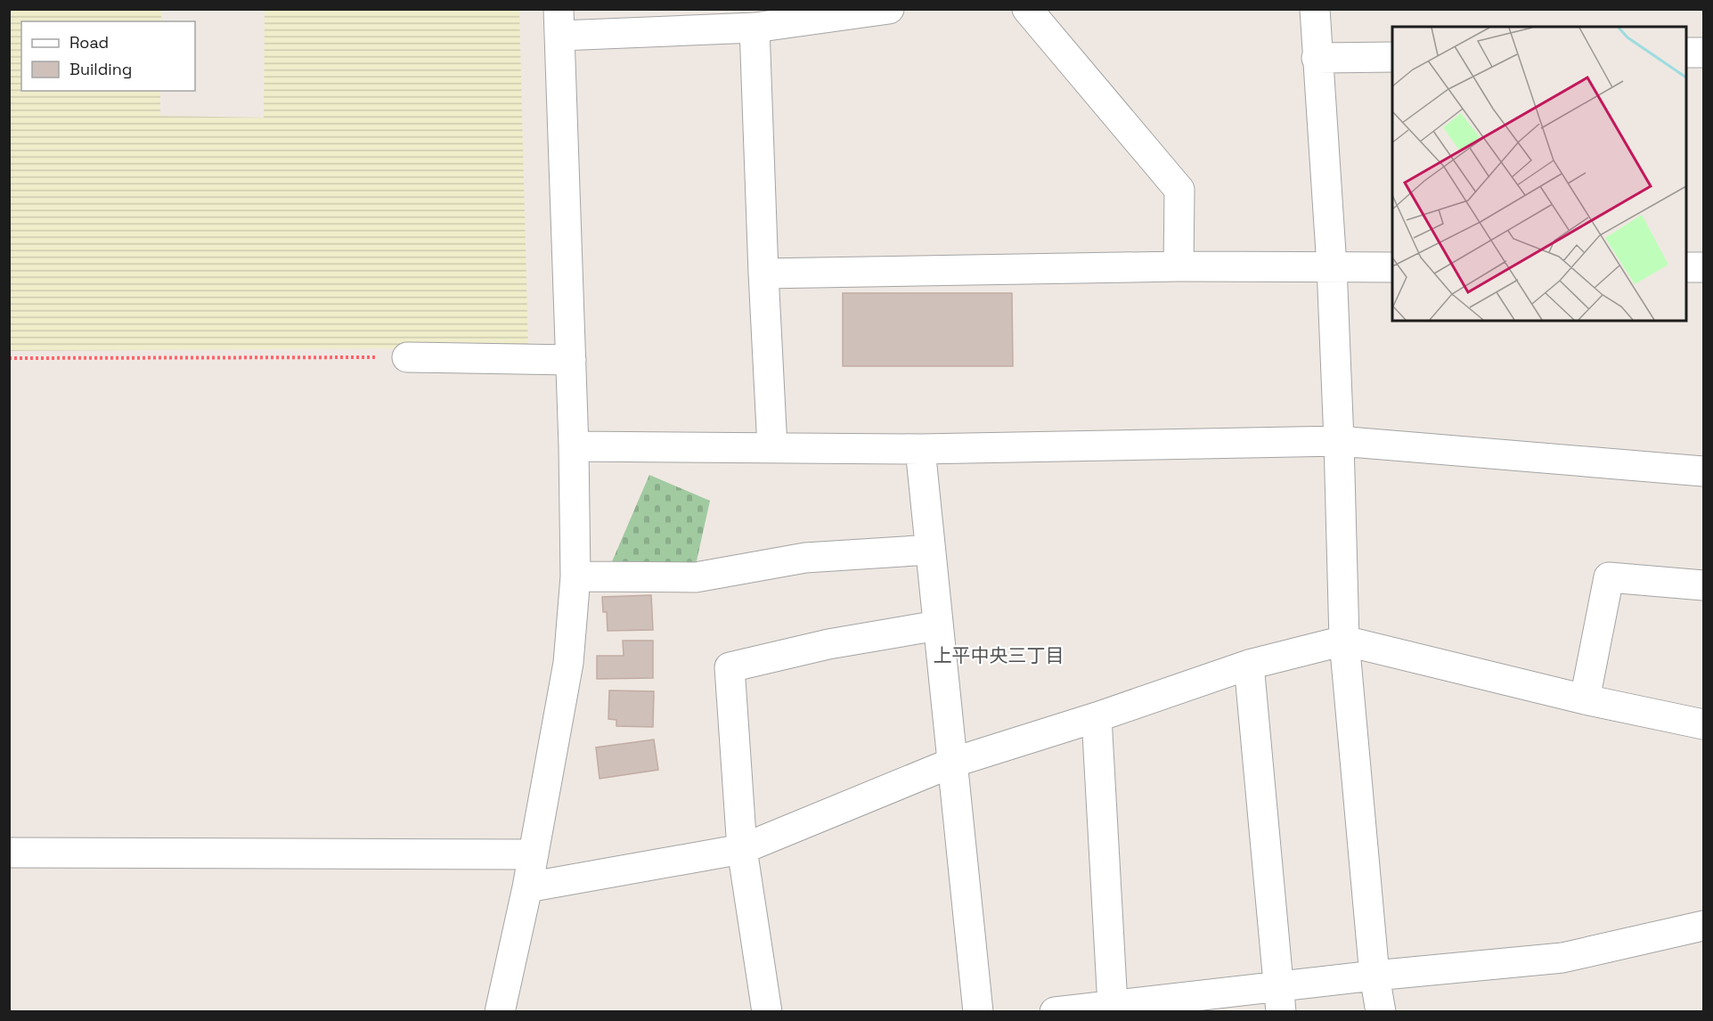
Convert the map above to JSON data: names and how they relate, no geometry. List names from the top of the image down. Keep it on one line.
{"districts":["上平中央三丁目"],"legend":["Road","Building"]}
